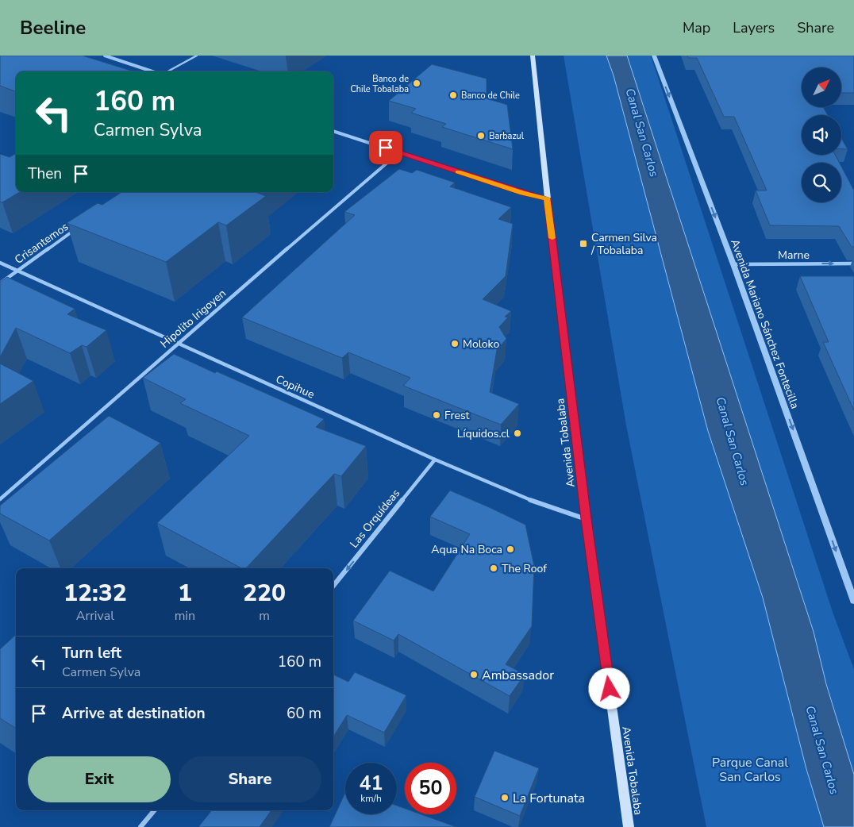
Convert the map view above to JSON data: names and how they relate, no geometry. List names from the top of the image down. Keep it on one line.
{"streets":{"main road":["Avenida Tobalaba"],"street":["Crisantemos","Marne","Hipolito Irigoyen","Avenida Mariano Sánchez Fontecilla","Copihue","Las Orquídeas"]},"crossings":[["Crisantemos","Copihue"],["Marne","Avenida Mariano Sánchez Fontecilla"],["Hipolito Irigoyen","Copihue"],["Copihue","Avenida Tobalaba"],["Copihue","Las Orquídeas"]],"one_way":["Marne","Avenida Mariano Sánchez Fontecilla","Las Orquídeas"],"water":["Canal San Carlos"],"parks":["Parque Canal San Carlos"],"places":{"other":["Banco de Chile Tobalaba","Banco de Chile","Barbazul","Moloko","Frest","Líquidos.cl","Aqua Na Boca","The Roof","Ambassador","La Fortunata"],"transit":["Carmen Silva / Tobalaba"]},"north":"top right","page":{"header":"Beeline","nav":["Map","Layers","Share"],"turn":["160 m","Carmen Sylva"],"then":"Then","eta":["12:32","Arrival","1","min","220","m"],"list":[{"name":"Turn left","note":"Carmen Sylva","value":"160 m"},{"name":"Arrive at destination","value":"60 m"}],"buttons":["Exit","Share"],"speed":"41 km/h","limit":"50"}}
